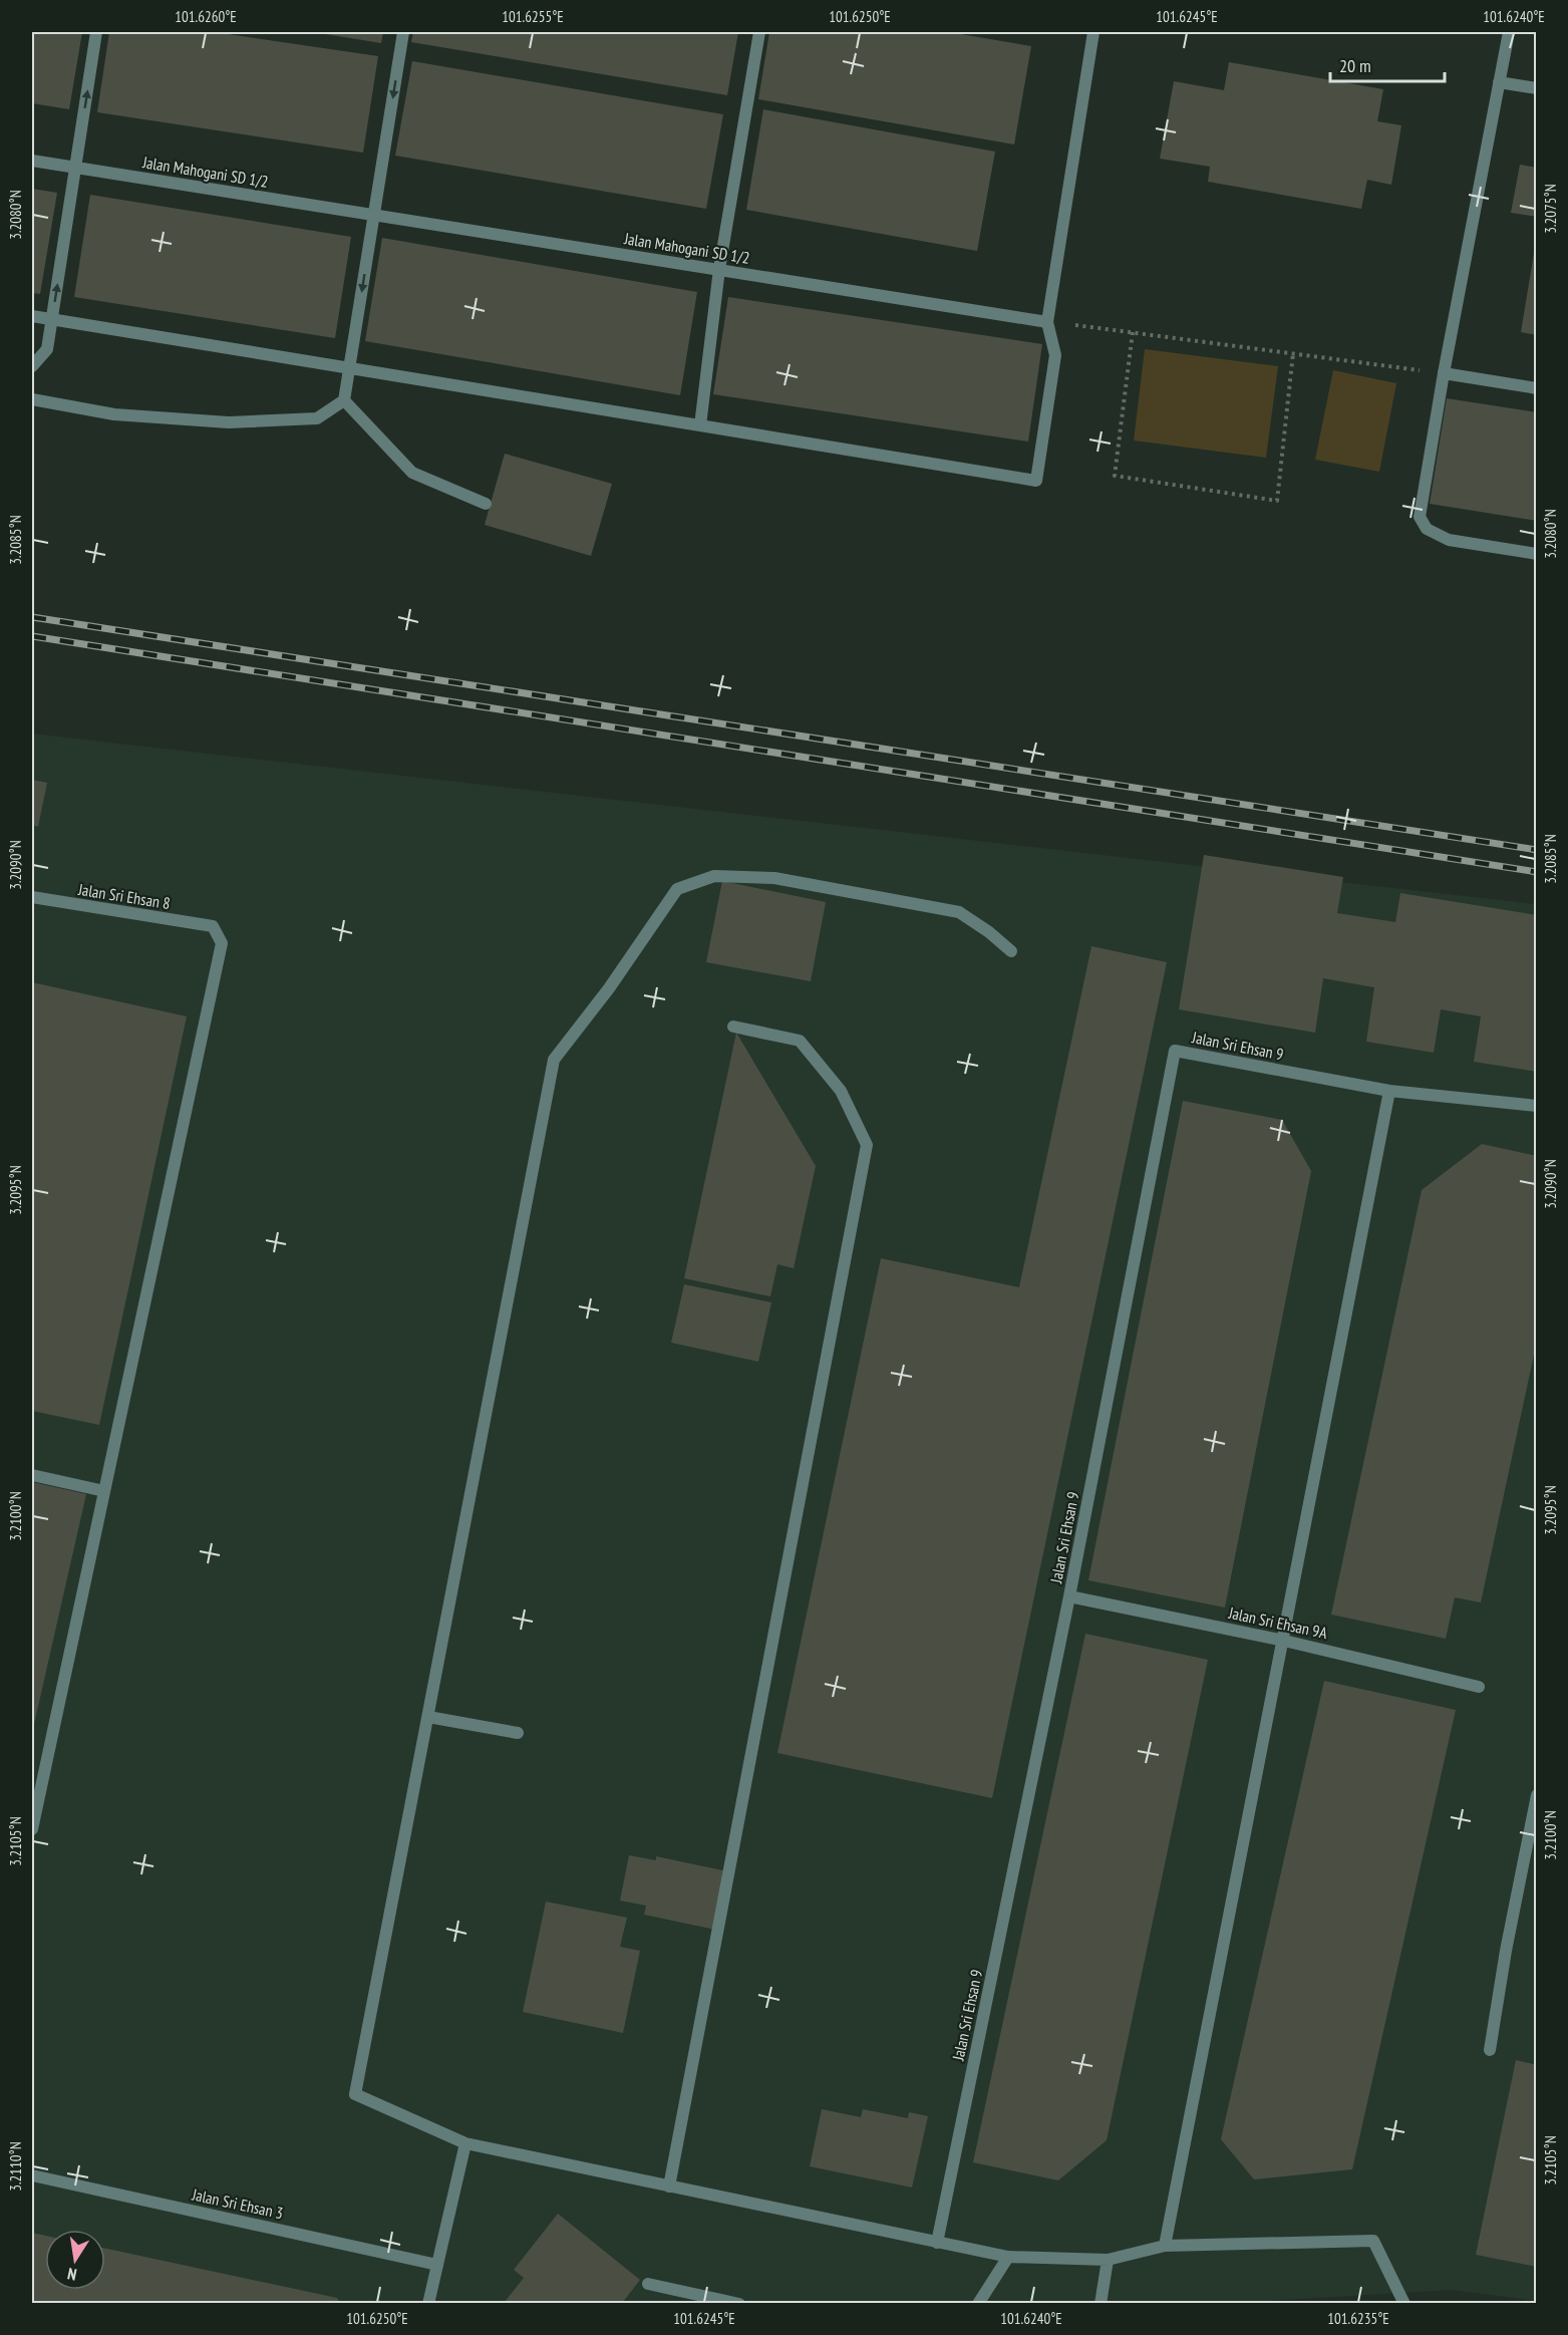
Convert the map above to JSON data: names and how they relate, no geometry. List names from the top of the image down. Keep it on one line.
{"streets":{"street":["Jalan Mahogani SD 1/2","Jalan Sri Ehsan 8","Jalan Sri Ehsan 9","Jalan Sri Ehsan 9A","Jalan Sri Ehsan 3"]},"crossings":[["Jalan Sri Ehsan 9","Jalan Sri Ehsan 9A"]],"scale_bar":"20 m","north":"bottom","coordinates":["101.6260°E","101.6255°E","101.6250°E","101.6245°E","101.6240°E","3.2075°N","3.2080°N","3.2085°N","3.2090°N","3.2095°N","3.2100°N","3.2105°N","3.2110°N","101.6235°E"]}
